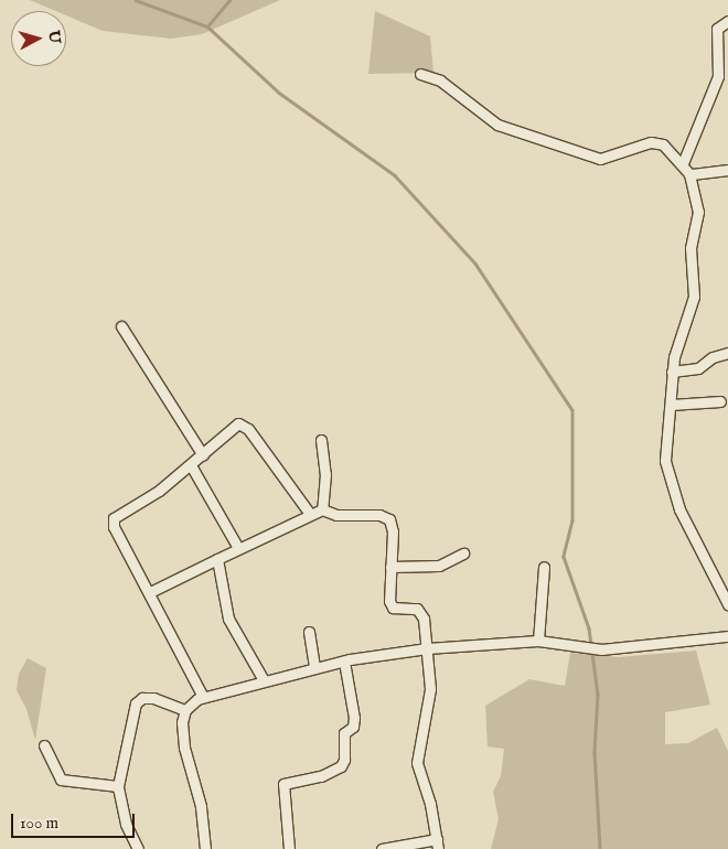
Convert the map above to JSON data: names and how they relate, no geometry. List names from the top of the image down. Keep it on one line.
{"scale_bar":"100 m","north":"right"}
